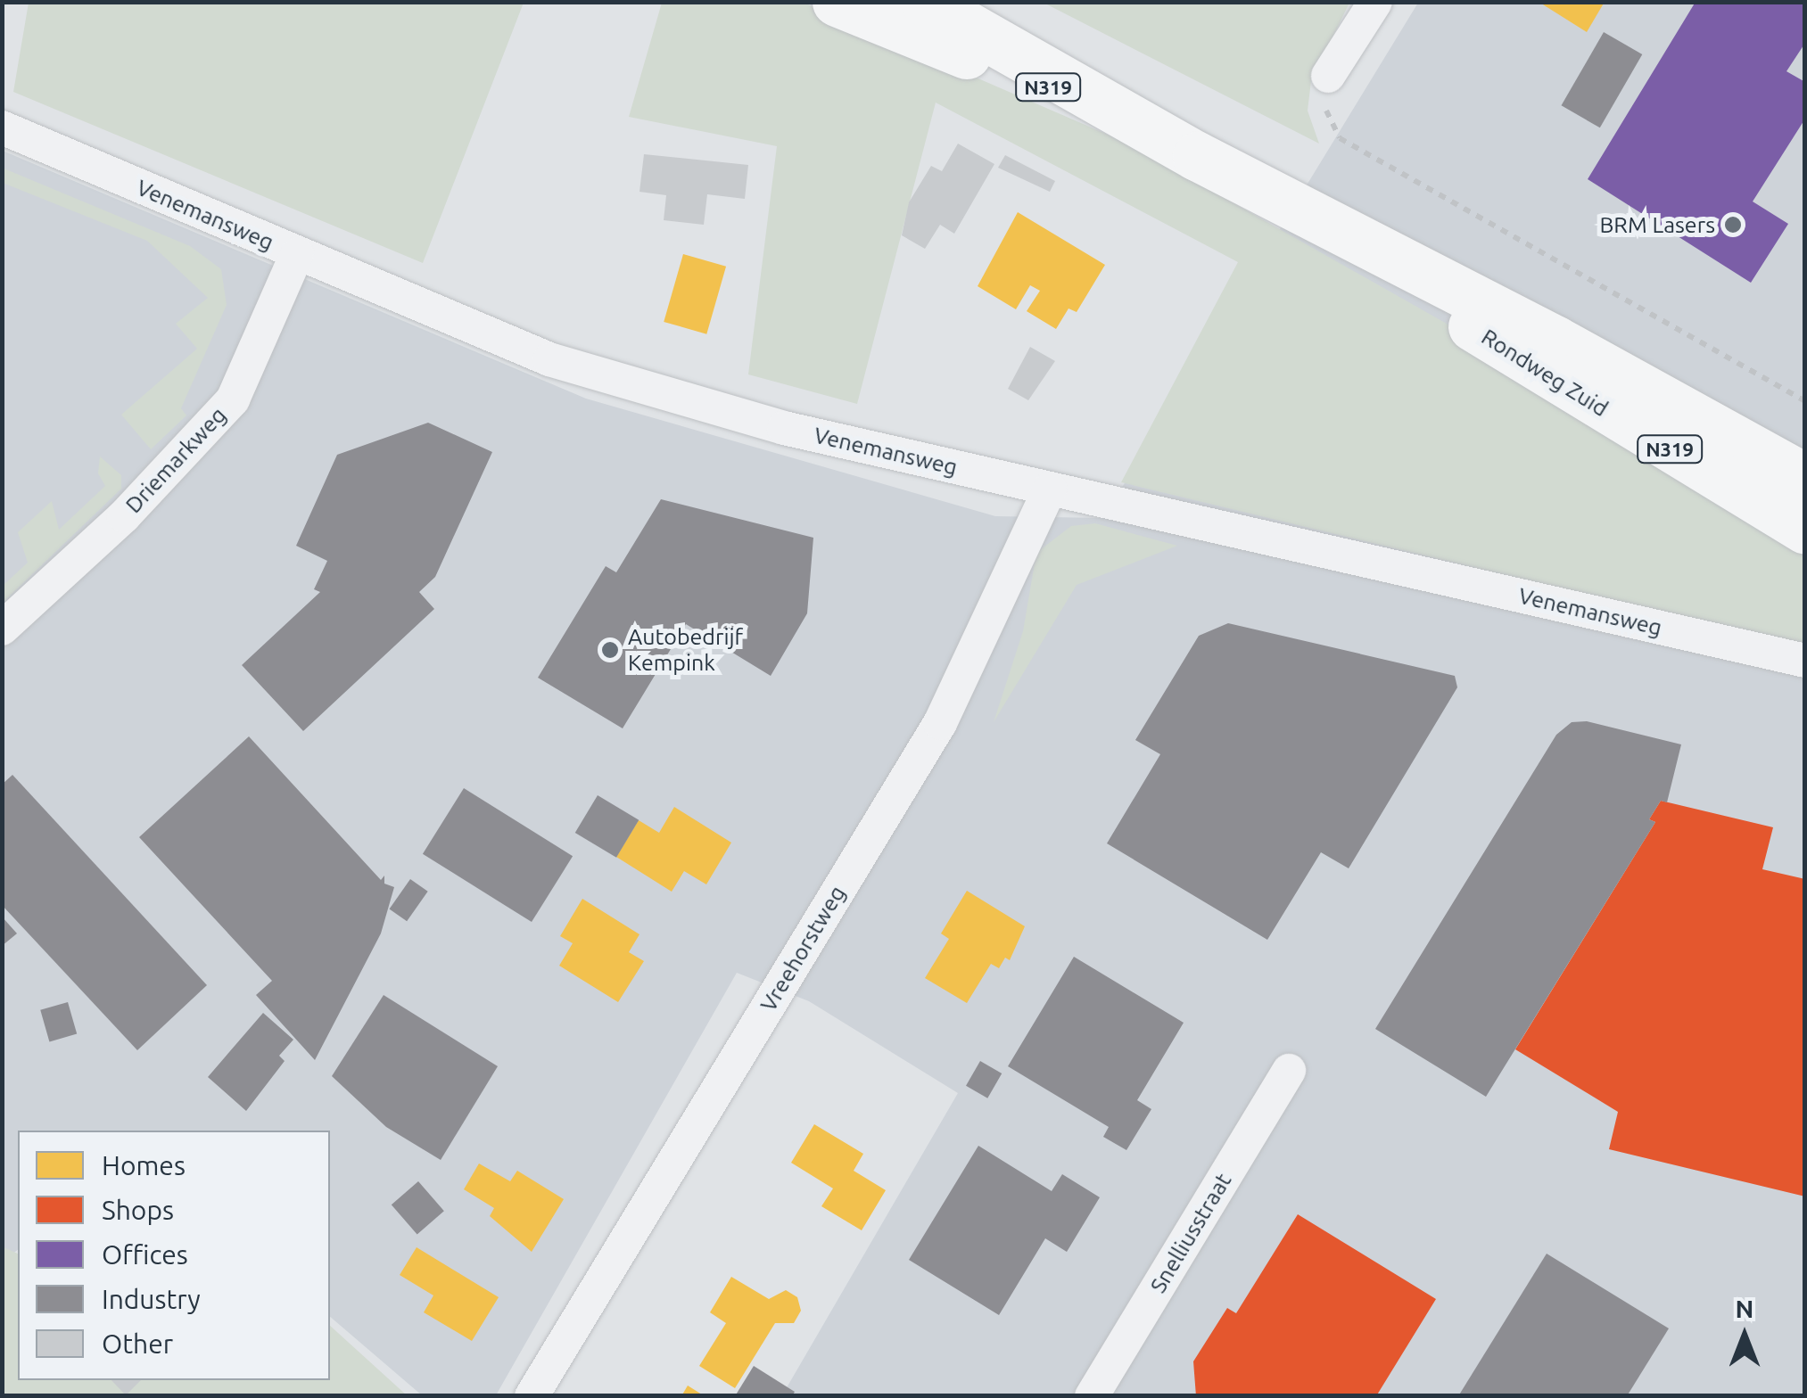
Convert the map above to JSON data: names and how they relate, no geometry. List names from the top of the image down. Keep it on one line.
{"streets":{"main road":["N319","Rondweg Zuid"],"street":["Venemansweg","Driemarkweg","Vreehorstweg","Snelliusstraat"]},"crossings":[["Venemansweg","Driemarkweg"],["Venemansweg","Vreehorstweg"]],"places":["BRM Lasers","Autobedrijf Kempink"],"legend":["Homes","Shops","Offices","Industry","Other"],"north":"top"}
